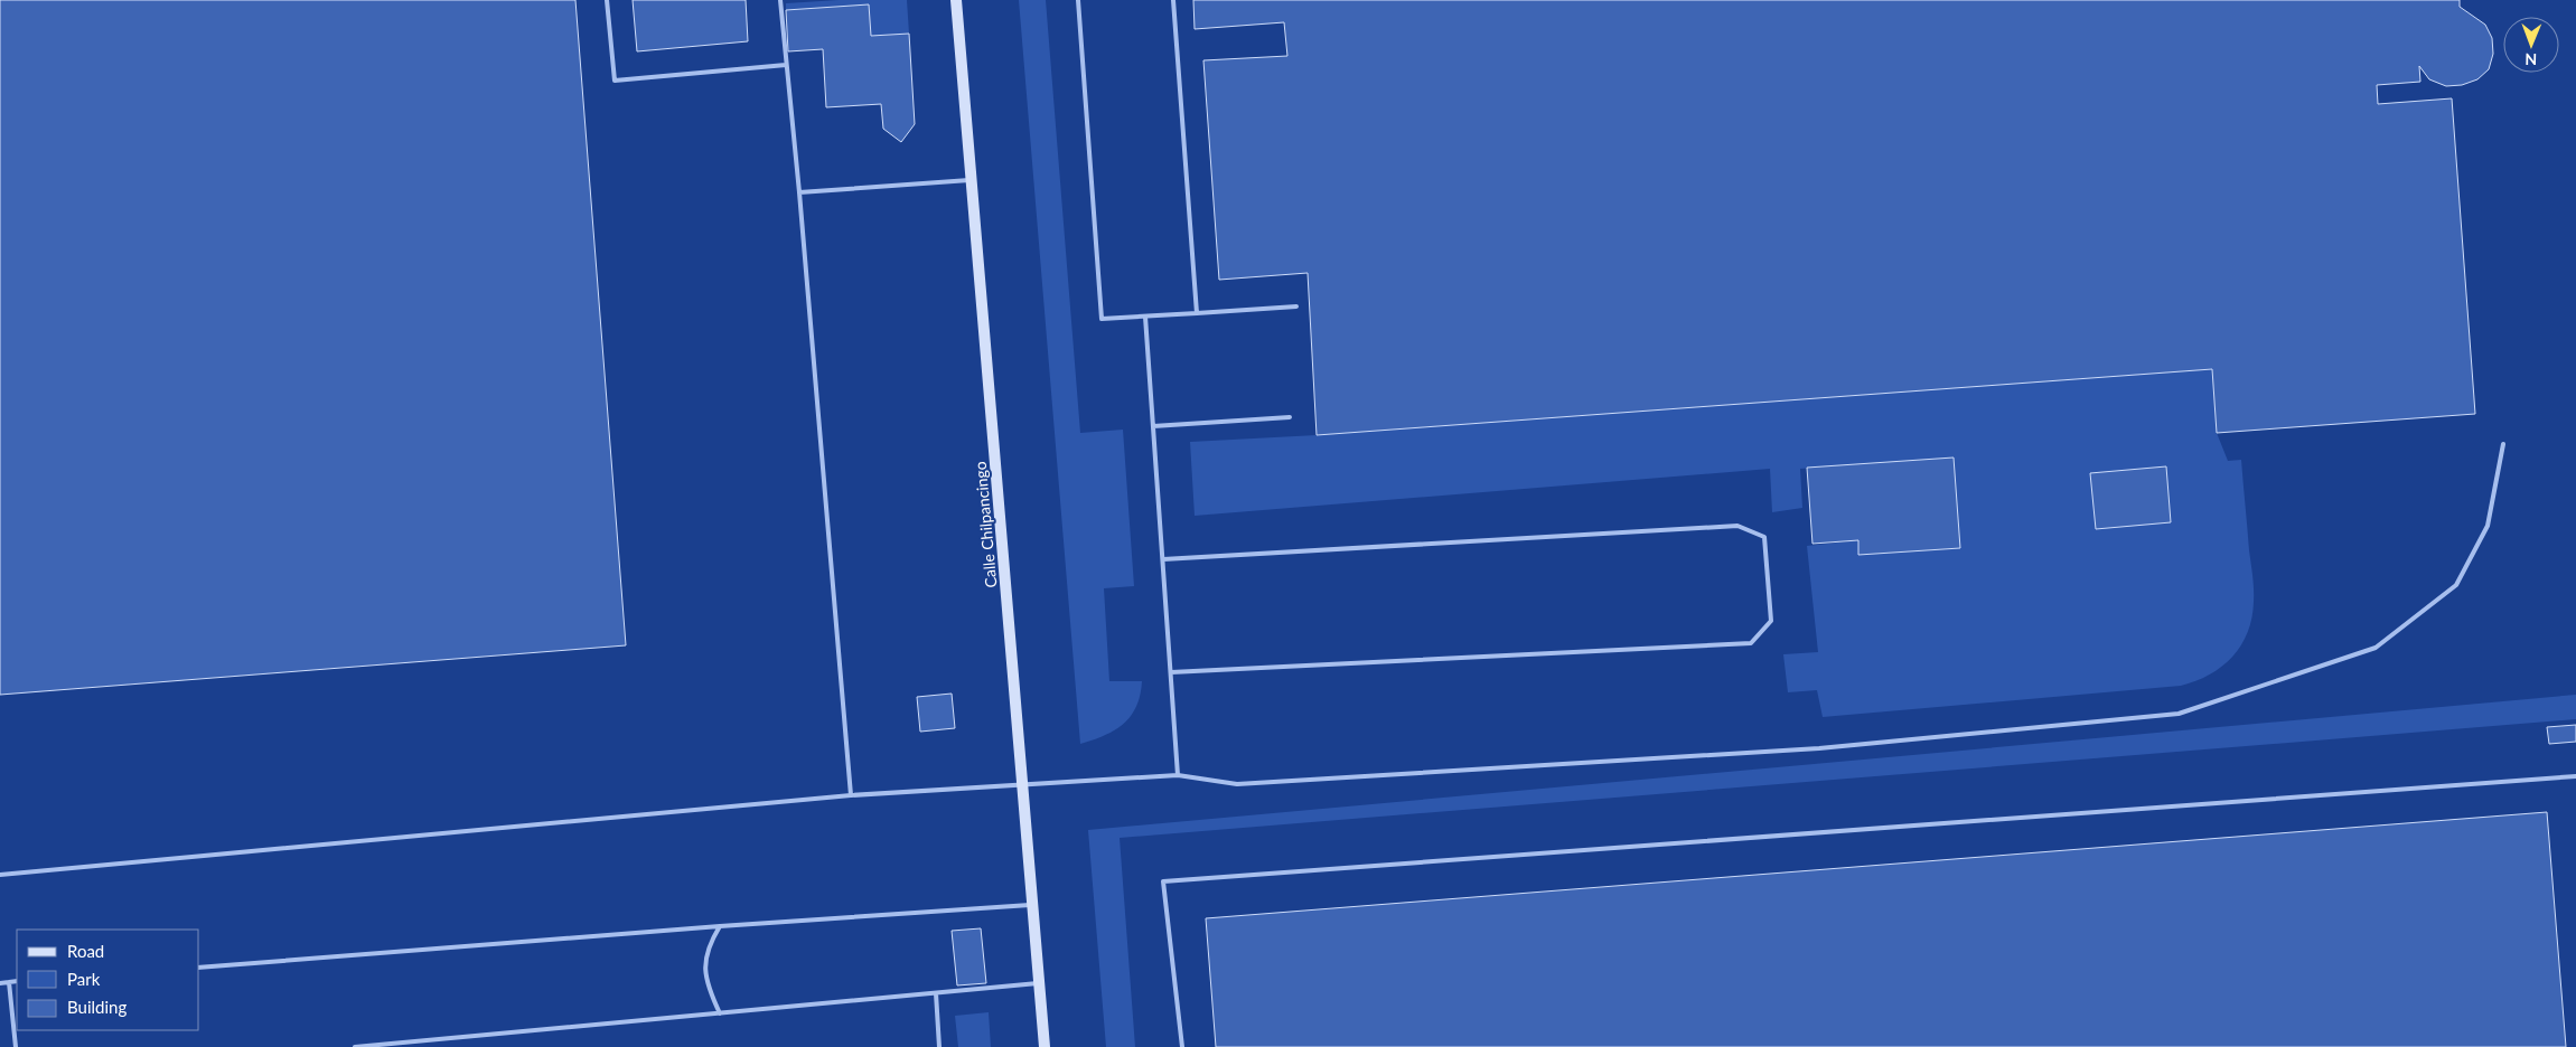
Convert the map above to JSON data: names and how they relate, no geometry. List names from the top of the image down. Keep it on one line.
{"streets":{"street":["Calle Chilpancingo"]},"legend":["Road","Park","Building"],"north":"bottom"}
